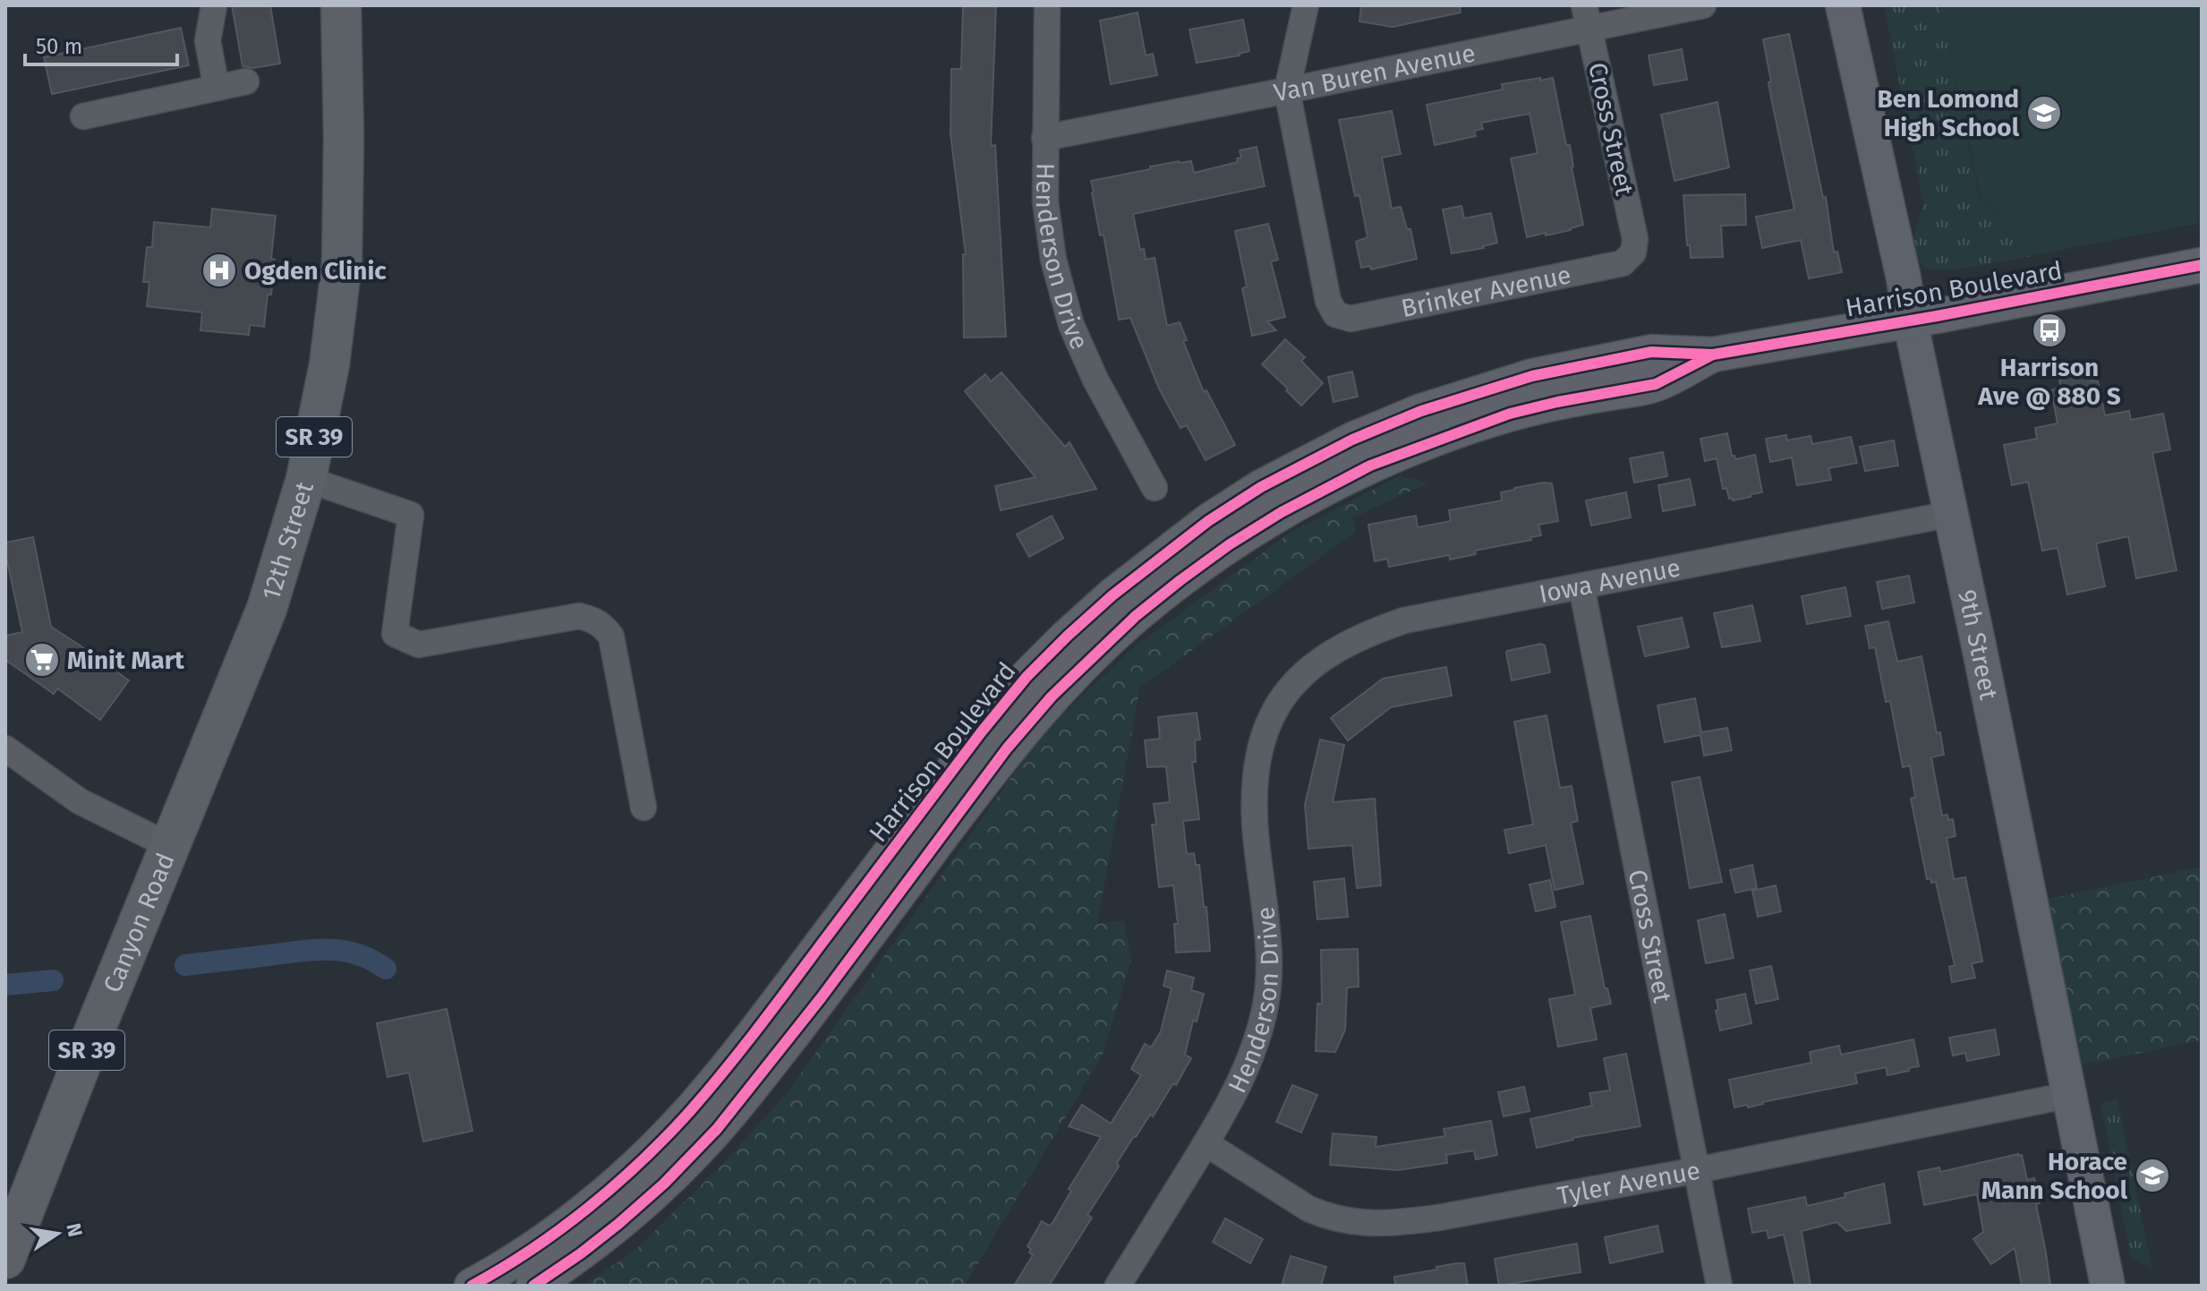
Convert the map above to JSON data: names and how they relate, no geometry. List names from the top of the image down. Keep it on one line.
{"streets":{"main road":["Harrison Boulevard","SR 39","12th Street","9th Street","Canyon Road"],"street":["Van Buren Avenue","Cross Street","Henderson Drive","Brinker Avenue","Iowa Avenue","Tyler Avenue"]},"crossings":[["Van Buren Avenue","Cross Street"],["Van Buren Avenue","Henderson Drive"],["Van Buren Avenue","Brinker Avenue"],["Cross Street","Brinker Avenue"],["Cross Street","Iowa Avenue"],["Cross Street","Tyler Avenue"],["Henderson Drive","Iowa Avenue"],["Henderson Drive","Tyler Avenue"],["Harrison Boulevard","9th Street"],["12th Street","Canyon Road"],["Iowa Avenue","9th Street"],["9th Street","Tyler Avenue"]],"places":{"school or university":["Ben Lomond High School","Horace Mann School"],"hospital":["Ogden Clinic"],"bus stop":["Harrison Ave @ 880 S"],"supermarket":["Minit Mart"]},"scale_bar":"50 m","north":"right"}
